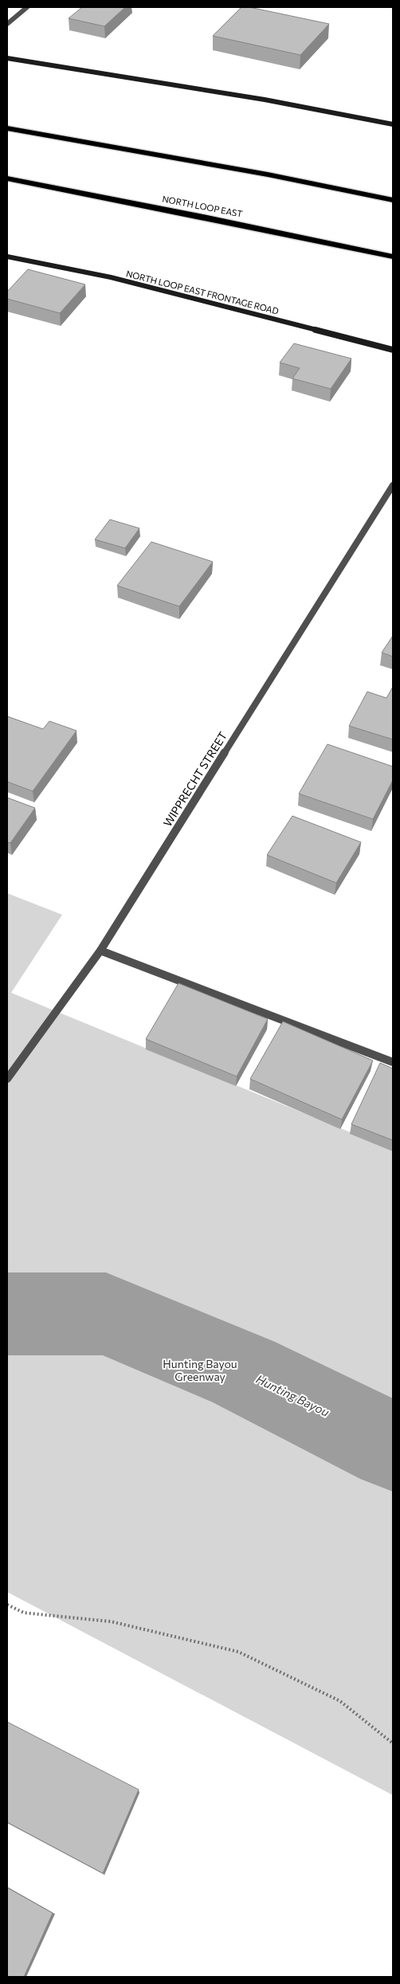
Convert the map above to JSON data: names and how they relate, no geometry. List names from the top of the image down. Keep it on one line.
{"streets":{"highway":["NORTH LOOP EAST"],"main road":["NORTH LOOP EAST FRONTAGE ROAD"],"street":["WIPPRECHT STREET"]},"water":["Hunting Bayou"],"parks":["Hunting Bayou Greenway"]}
